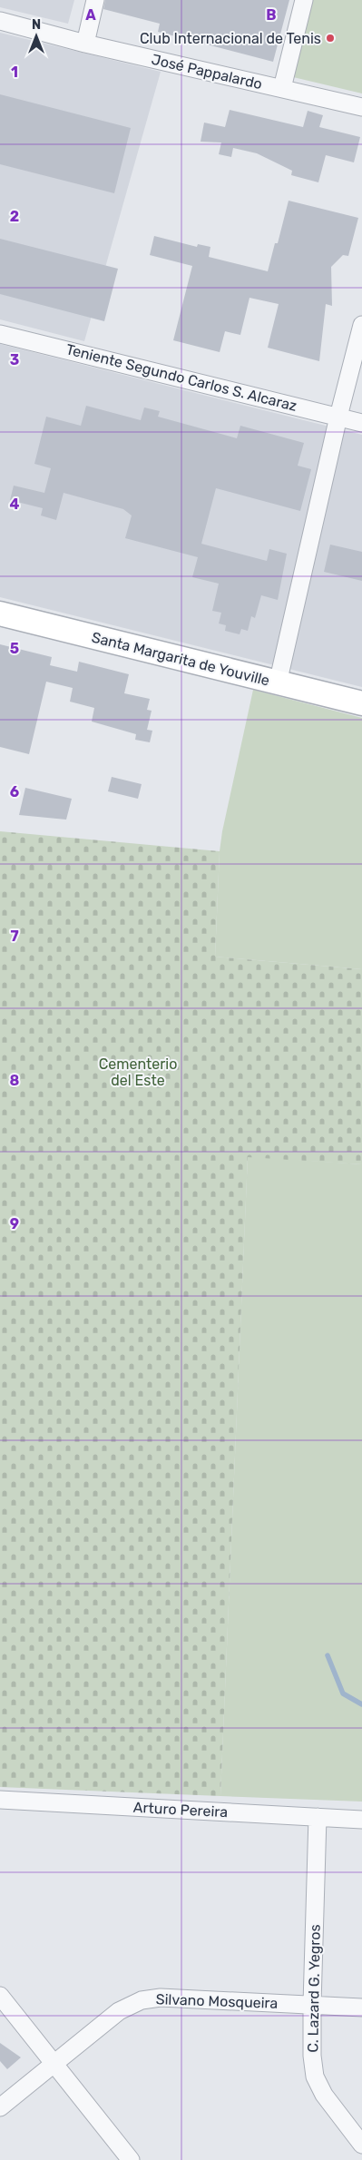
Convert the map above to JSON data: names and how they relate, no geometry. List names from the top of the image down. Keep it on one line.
{"streets":{"street":["José Pappalardo","Teniente Segundo Carlos S. Alcaraz","Santa Margarita de Youville","Arturo Pereira","C. Lazard G. Yegros","Silvano Mosqueira"]},"crossings":[["Arturo Pereira","C. Lazard G. Yegros"],["C. Lazard G. Yegros","Silvano Mosqueira"]],"parks":["Cementerio del Este"],"places":["Club Internacional de Tenis"],"north":"top","grid":{"columns":["A","B"],"rows":["1","2","3","4","5","6","7","8","9"]}}
